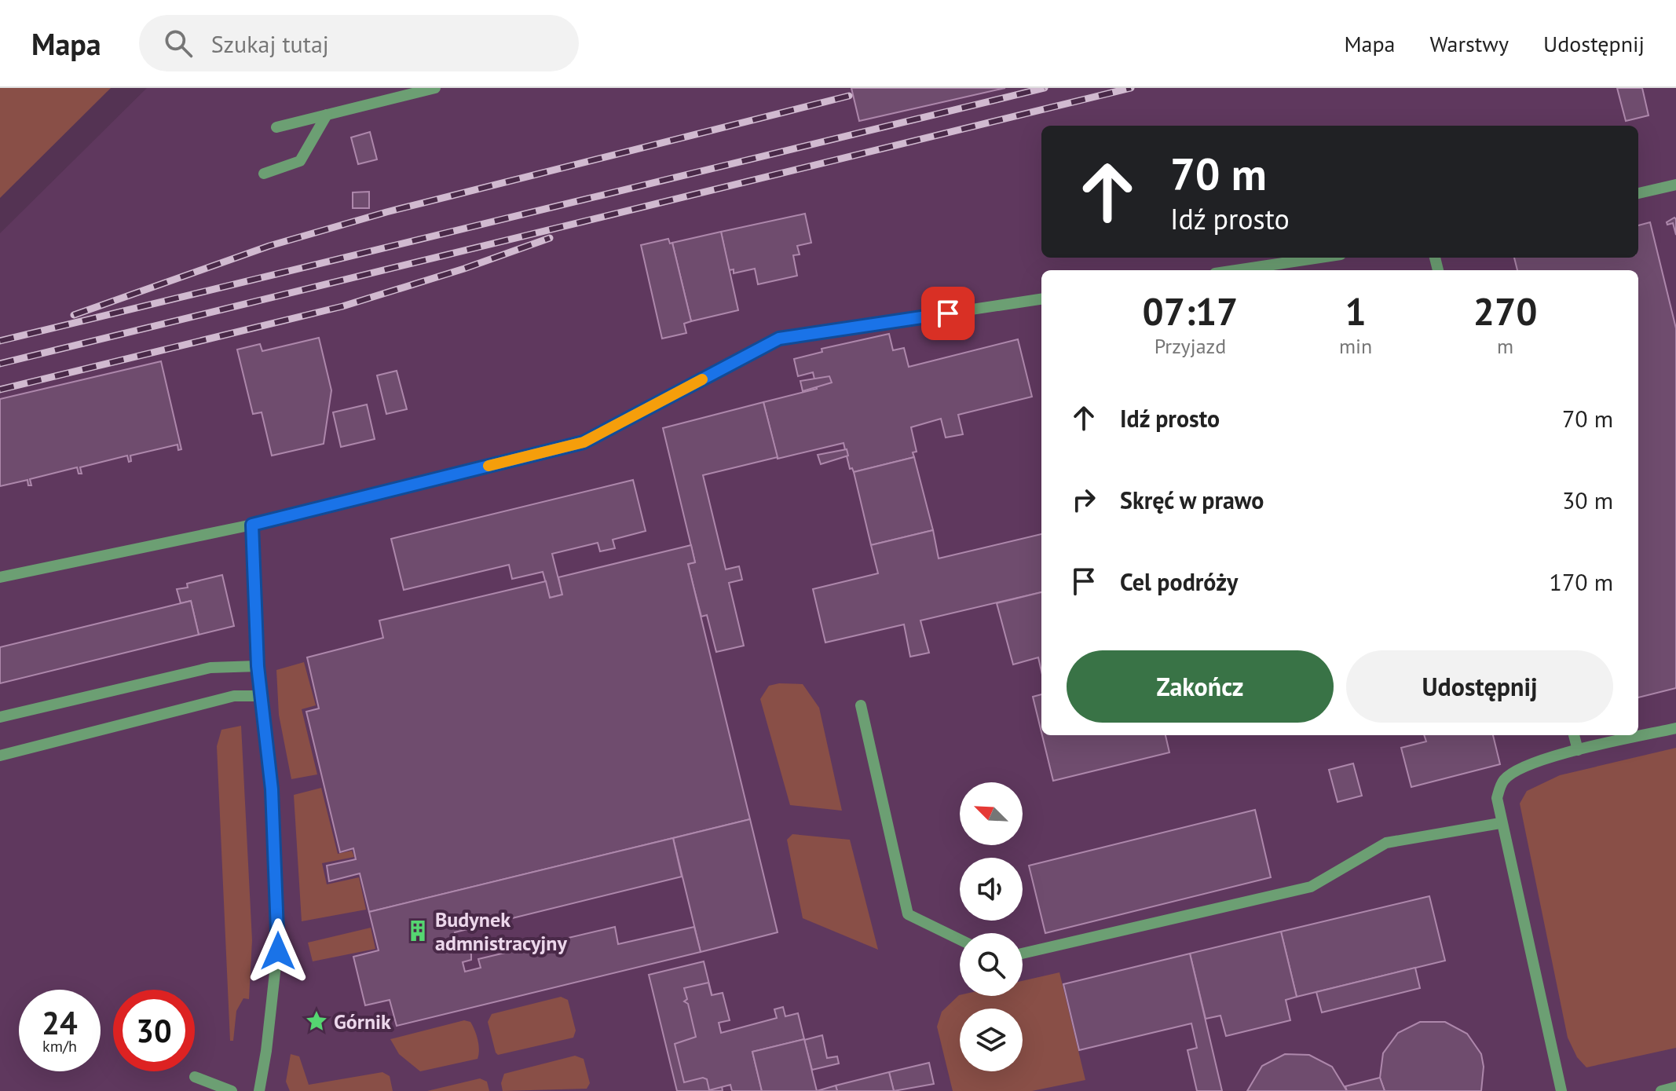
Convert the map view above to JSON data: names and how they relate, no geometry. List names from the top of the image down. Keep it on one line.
{"places":{"building":["Budynek admnistracyjny"],"place":["Górnik"]},"north":"top left","page":{"header":"Mapa","search":"Szukaj tutaj","nav":["Mapa","Warstwy","Udostępnij"],"turn":["70 m","Idź prosto"],"eta":["07:17","Przyjazd","1","min","270","m"],"list":[{"name":"Idź prosto","value":"70 m"},{"name":"Skręć w prawo","value":"30 m"},{"name":"Cel podróży","value":"170 m"}],"buttons":["Zakończ","Udostępnij"],"speed":"24 km/h","limit":"30"}}
